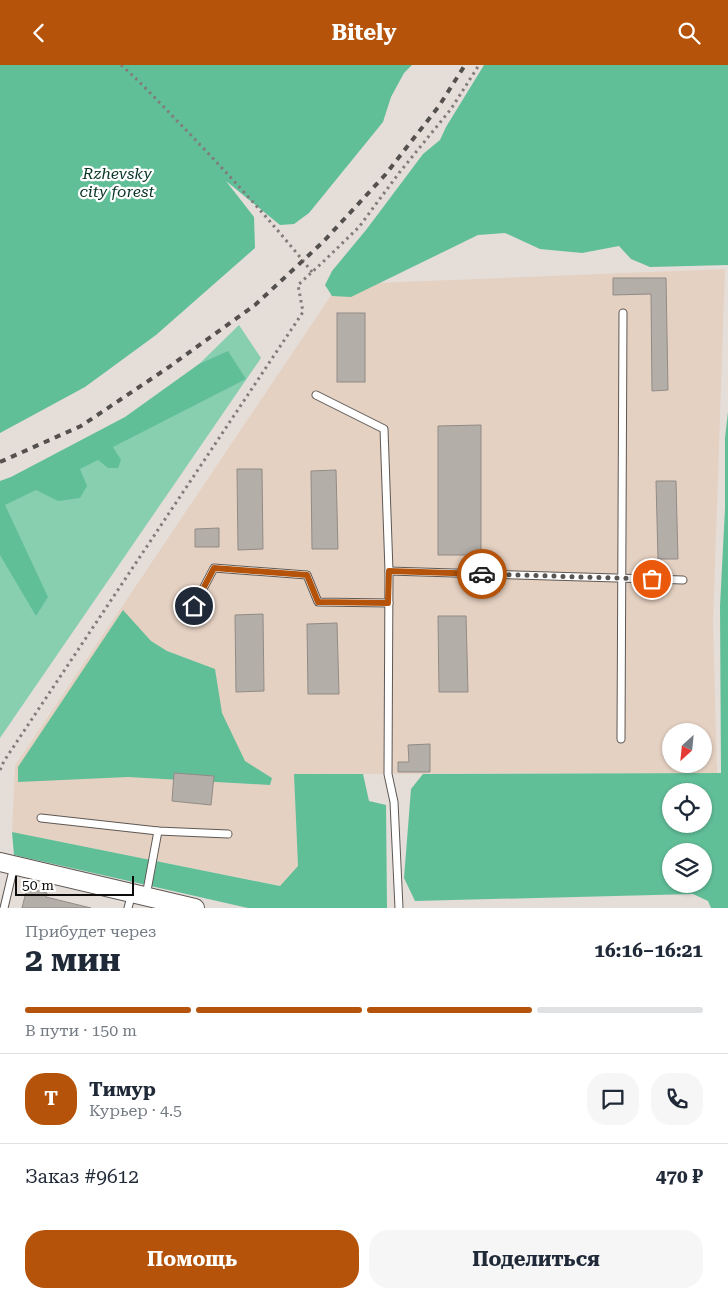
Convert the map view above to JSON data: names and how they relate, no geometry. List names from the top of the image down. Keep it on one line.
{"parks":["Rzhevsky city forest"],"scale_bar":"50 m","north":"bottom left","page":{"header":"Bitely","scale":"50 m","heading":["2 мин","Прибудет через","16:16–16:21"],"panel":["Тимур","Курьер · 4.5","Заказ #9612","470 ₽"],"bar":"В пути · 150 m","round":"Т","buttons":["Помощь","Поделиться"]}}
